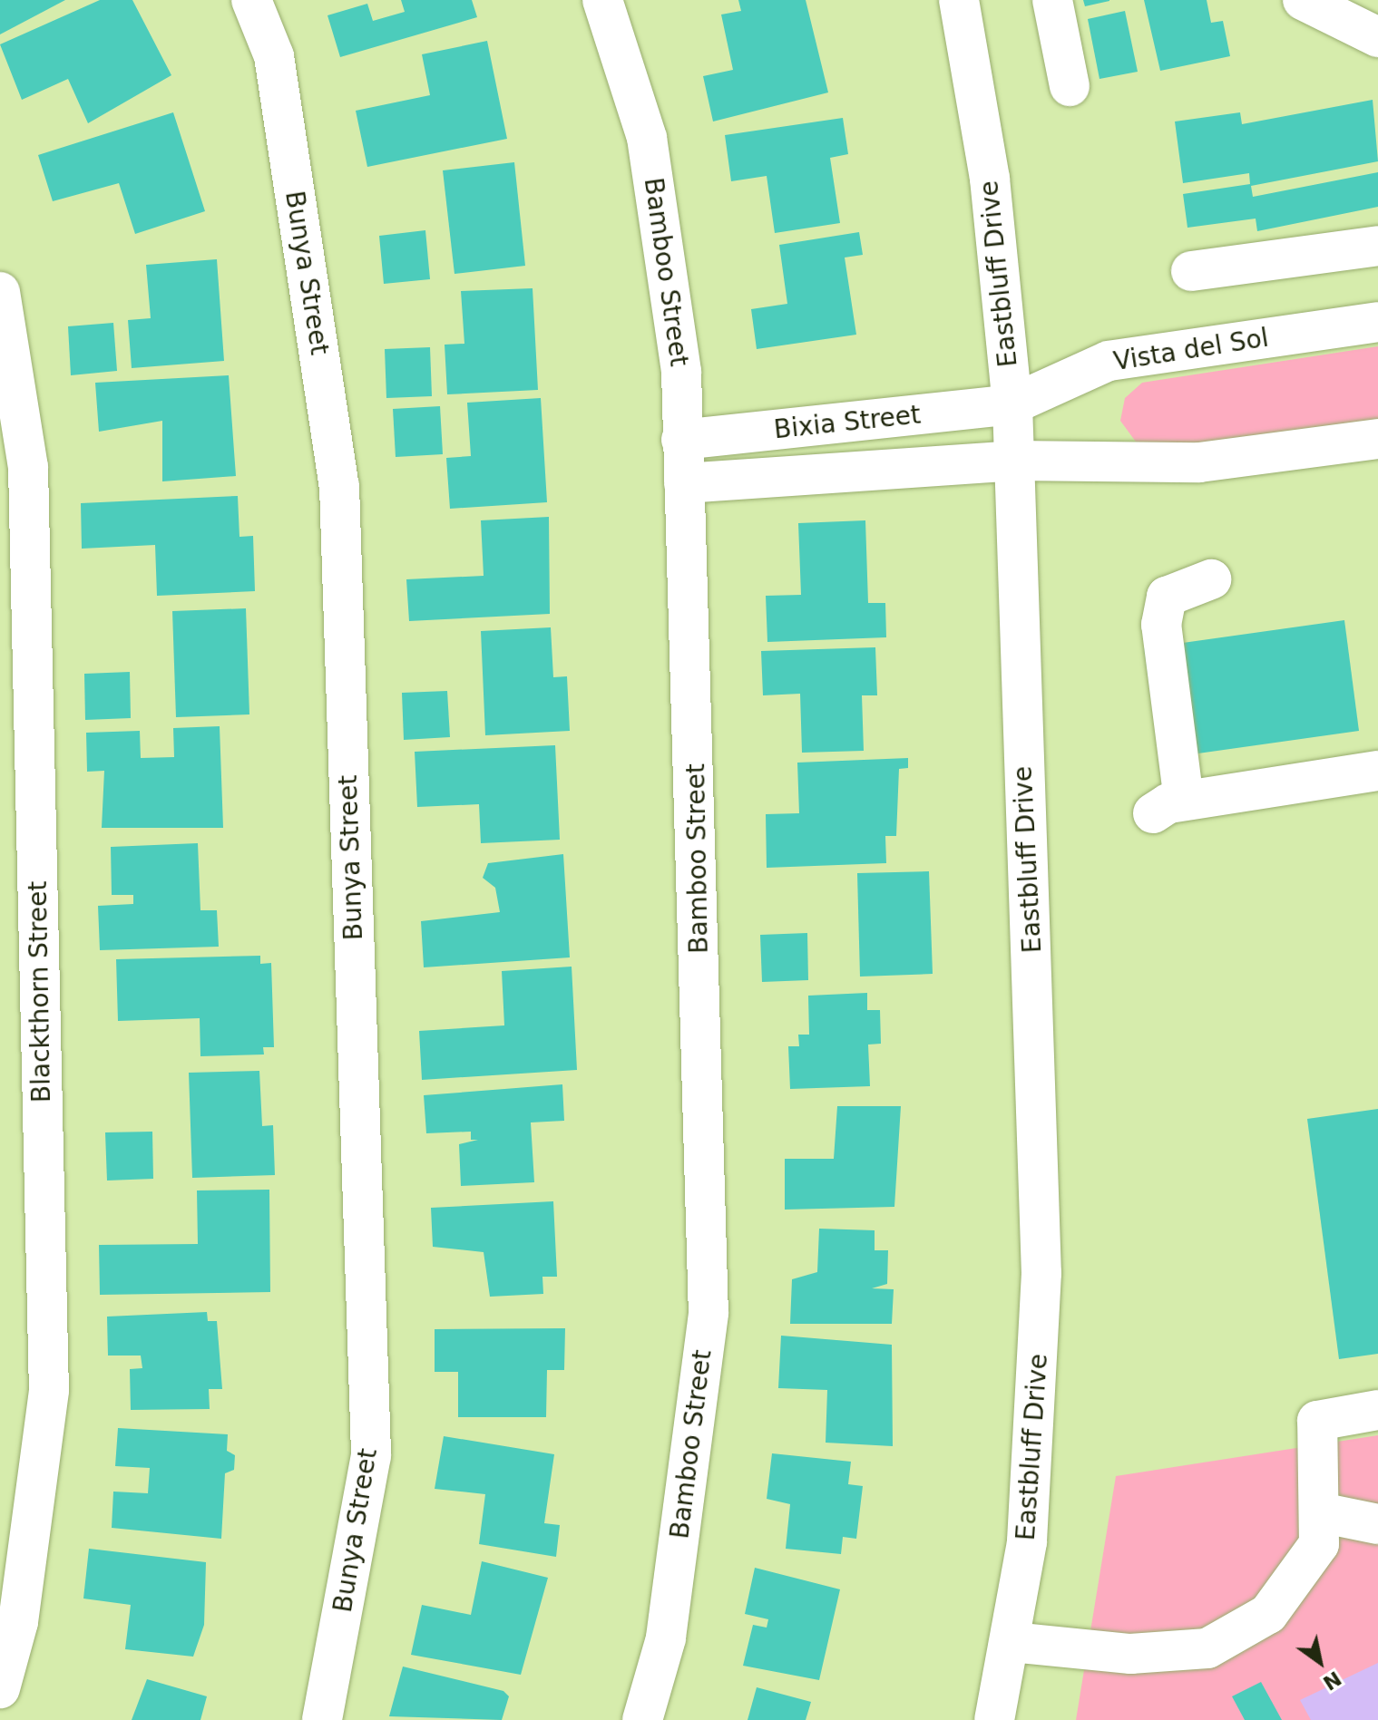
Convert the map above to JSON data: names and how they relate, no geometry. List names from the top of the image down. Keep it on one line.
{"streets":{"street":["Bamboo Street","Bunya Street","Eastbluff Drive","Vista del Sol","Bixia Street","Blackthorn Street"]},"crossings":[["Bamboo Street","Bixia Street"],["Eastbluff Drive","Vista del Sol"],["Eastbluff Drive","Bixia Street"],["Vista del Sol","Bixia Street"]],"north":"bottom right"}
